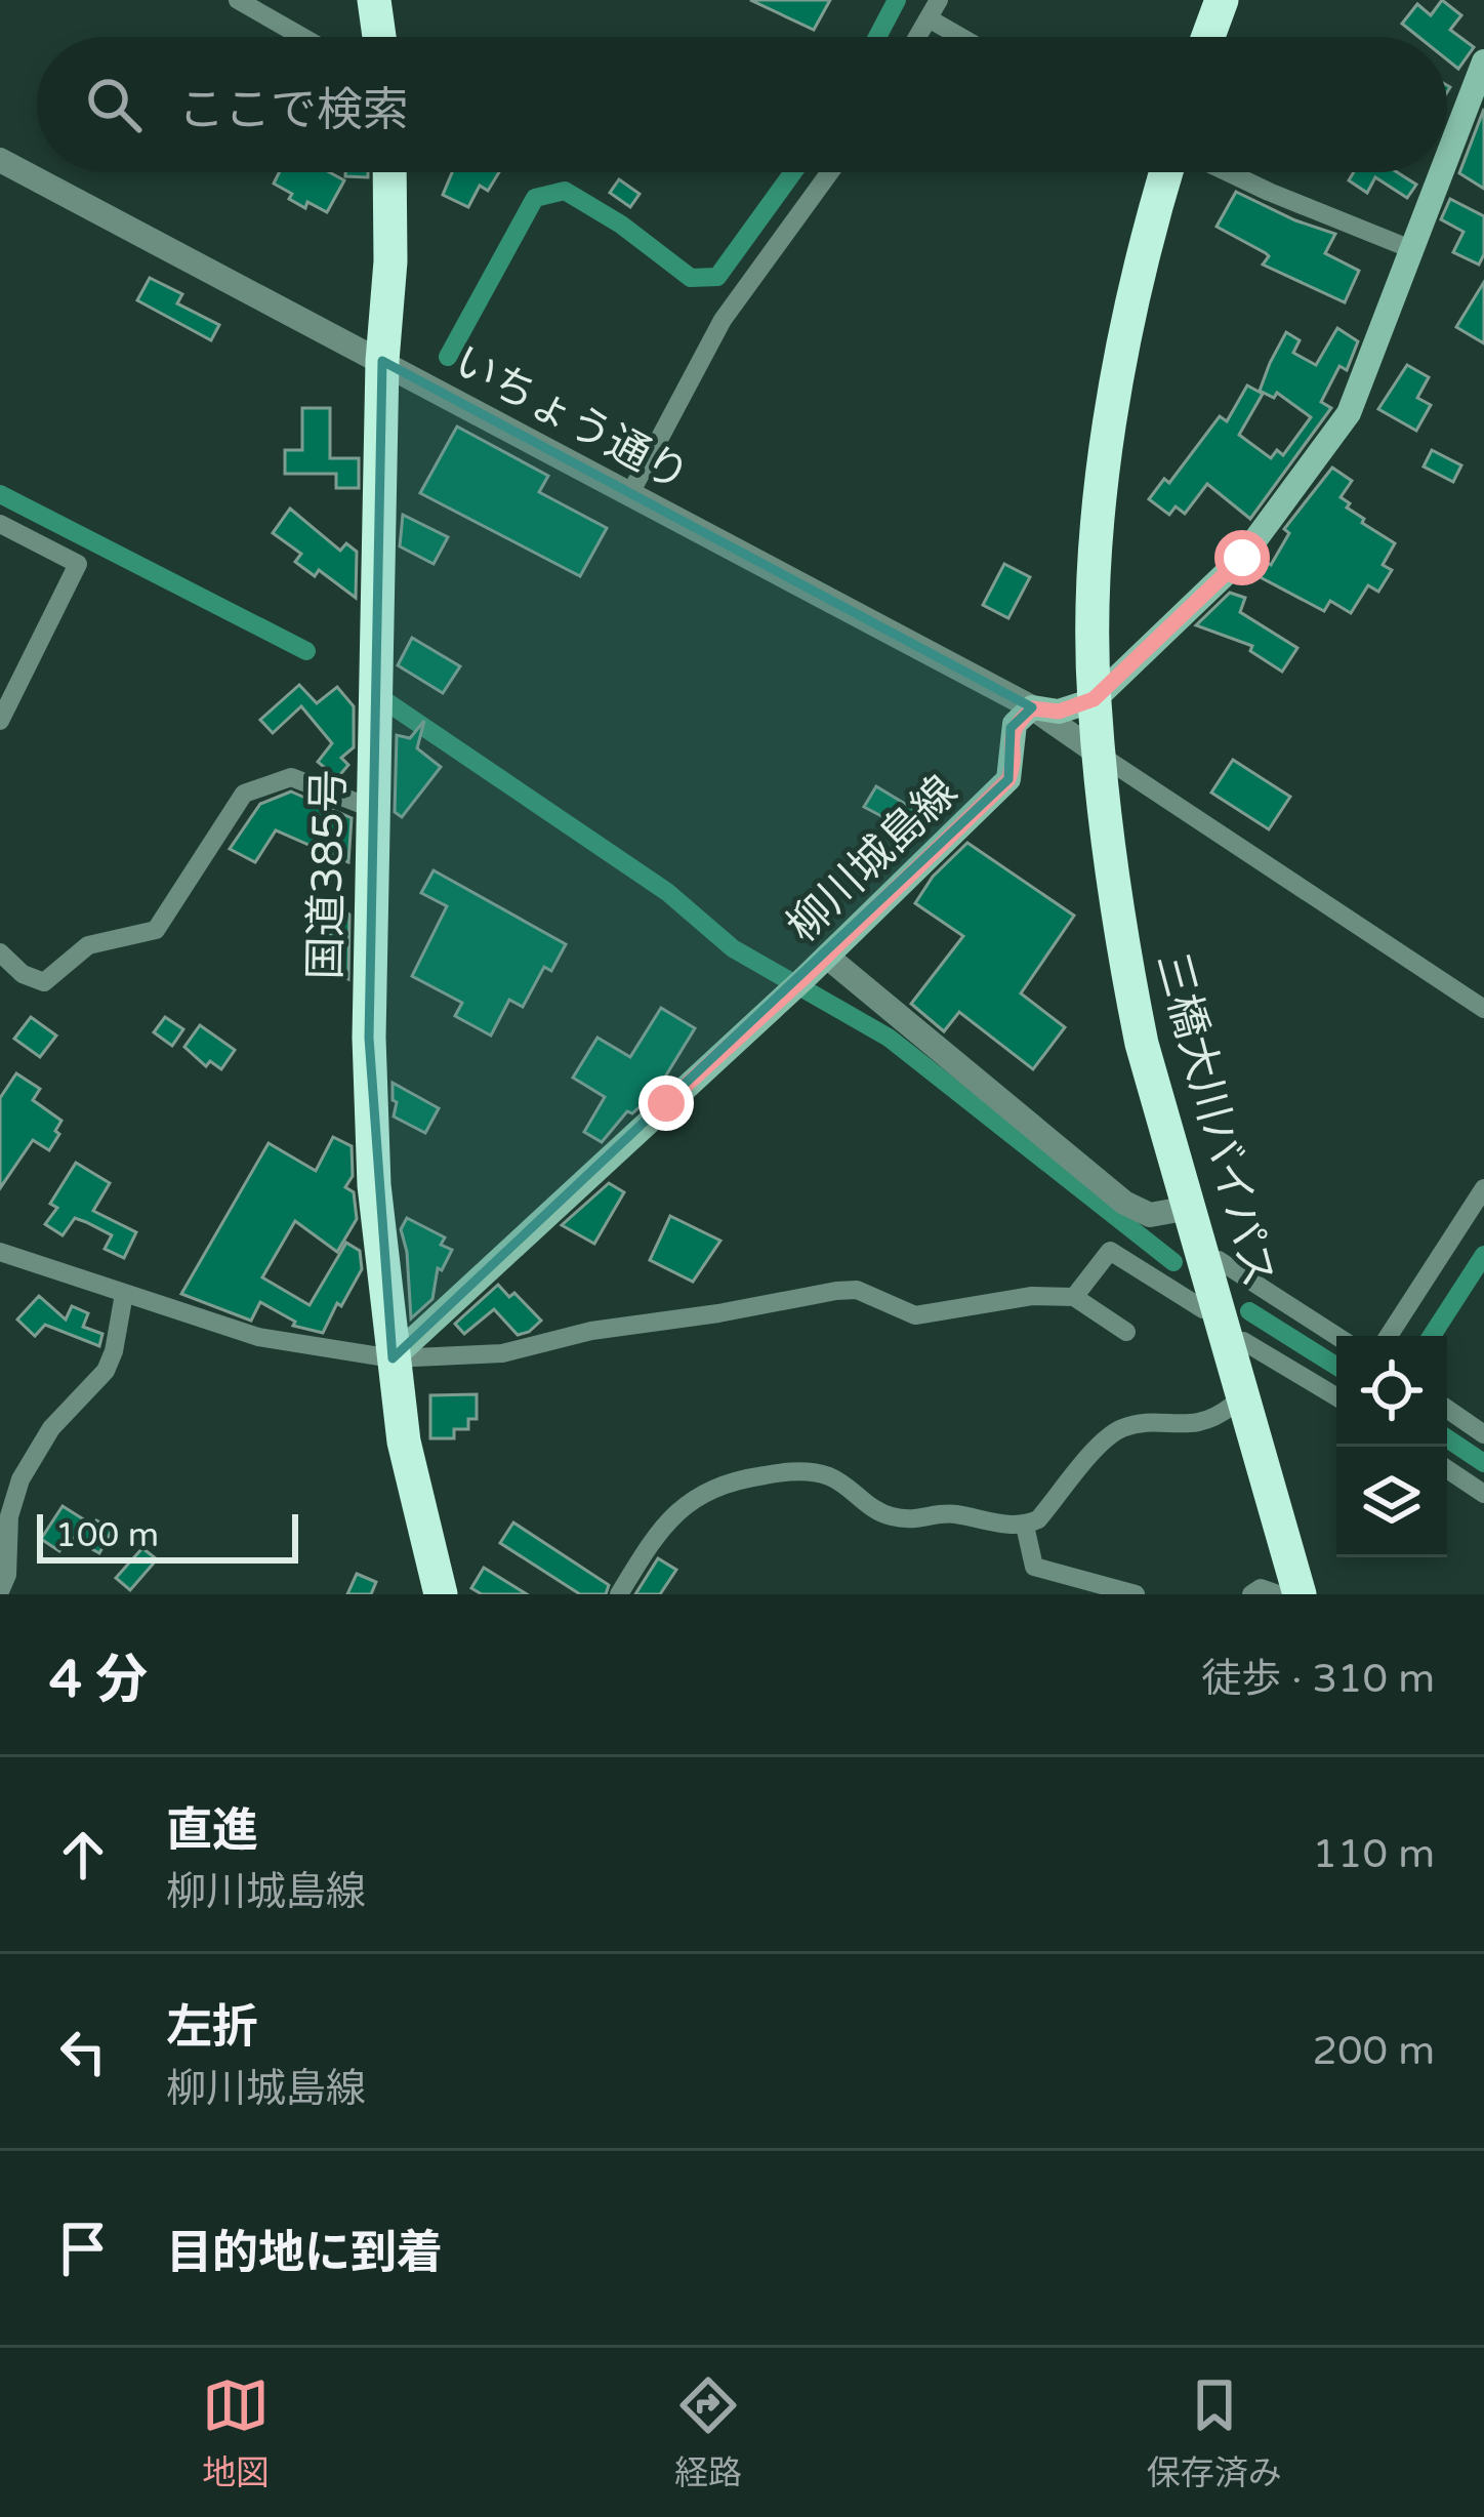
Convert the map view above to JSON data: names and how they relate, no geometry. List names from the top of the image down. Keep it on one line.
{"streets":{"highway":["国道385号","三橋大川バイパス"],"main road":["柳川城島線"],"street":["いちょう通り"]},"crossings":[["いちょう通り","柳川城島線"],["いちょう通り","国道385号"],["いちょう通り","三橋大川バイパス"],["柳川城島線","国道385号"]],"scale_bar":"100 m","page":{"search":"ここで検索","scale":"100 m","heading":["4 分","徒歩 · 310 m"],"list":[["直進","柳川城島線","110 m"],["左折","柳川城島線","200 m"],"目的地に到着"],"nav":["地図","経路","保存済み"]}}
